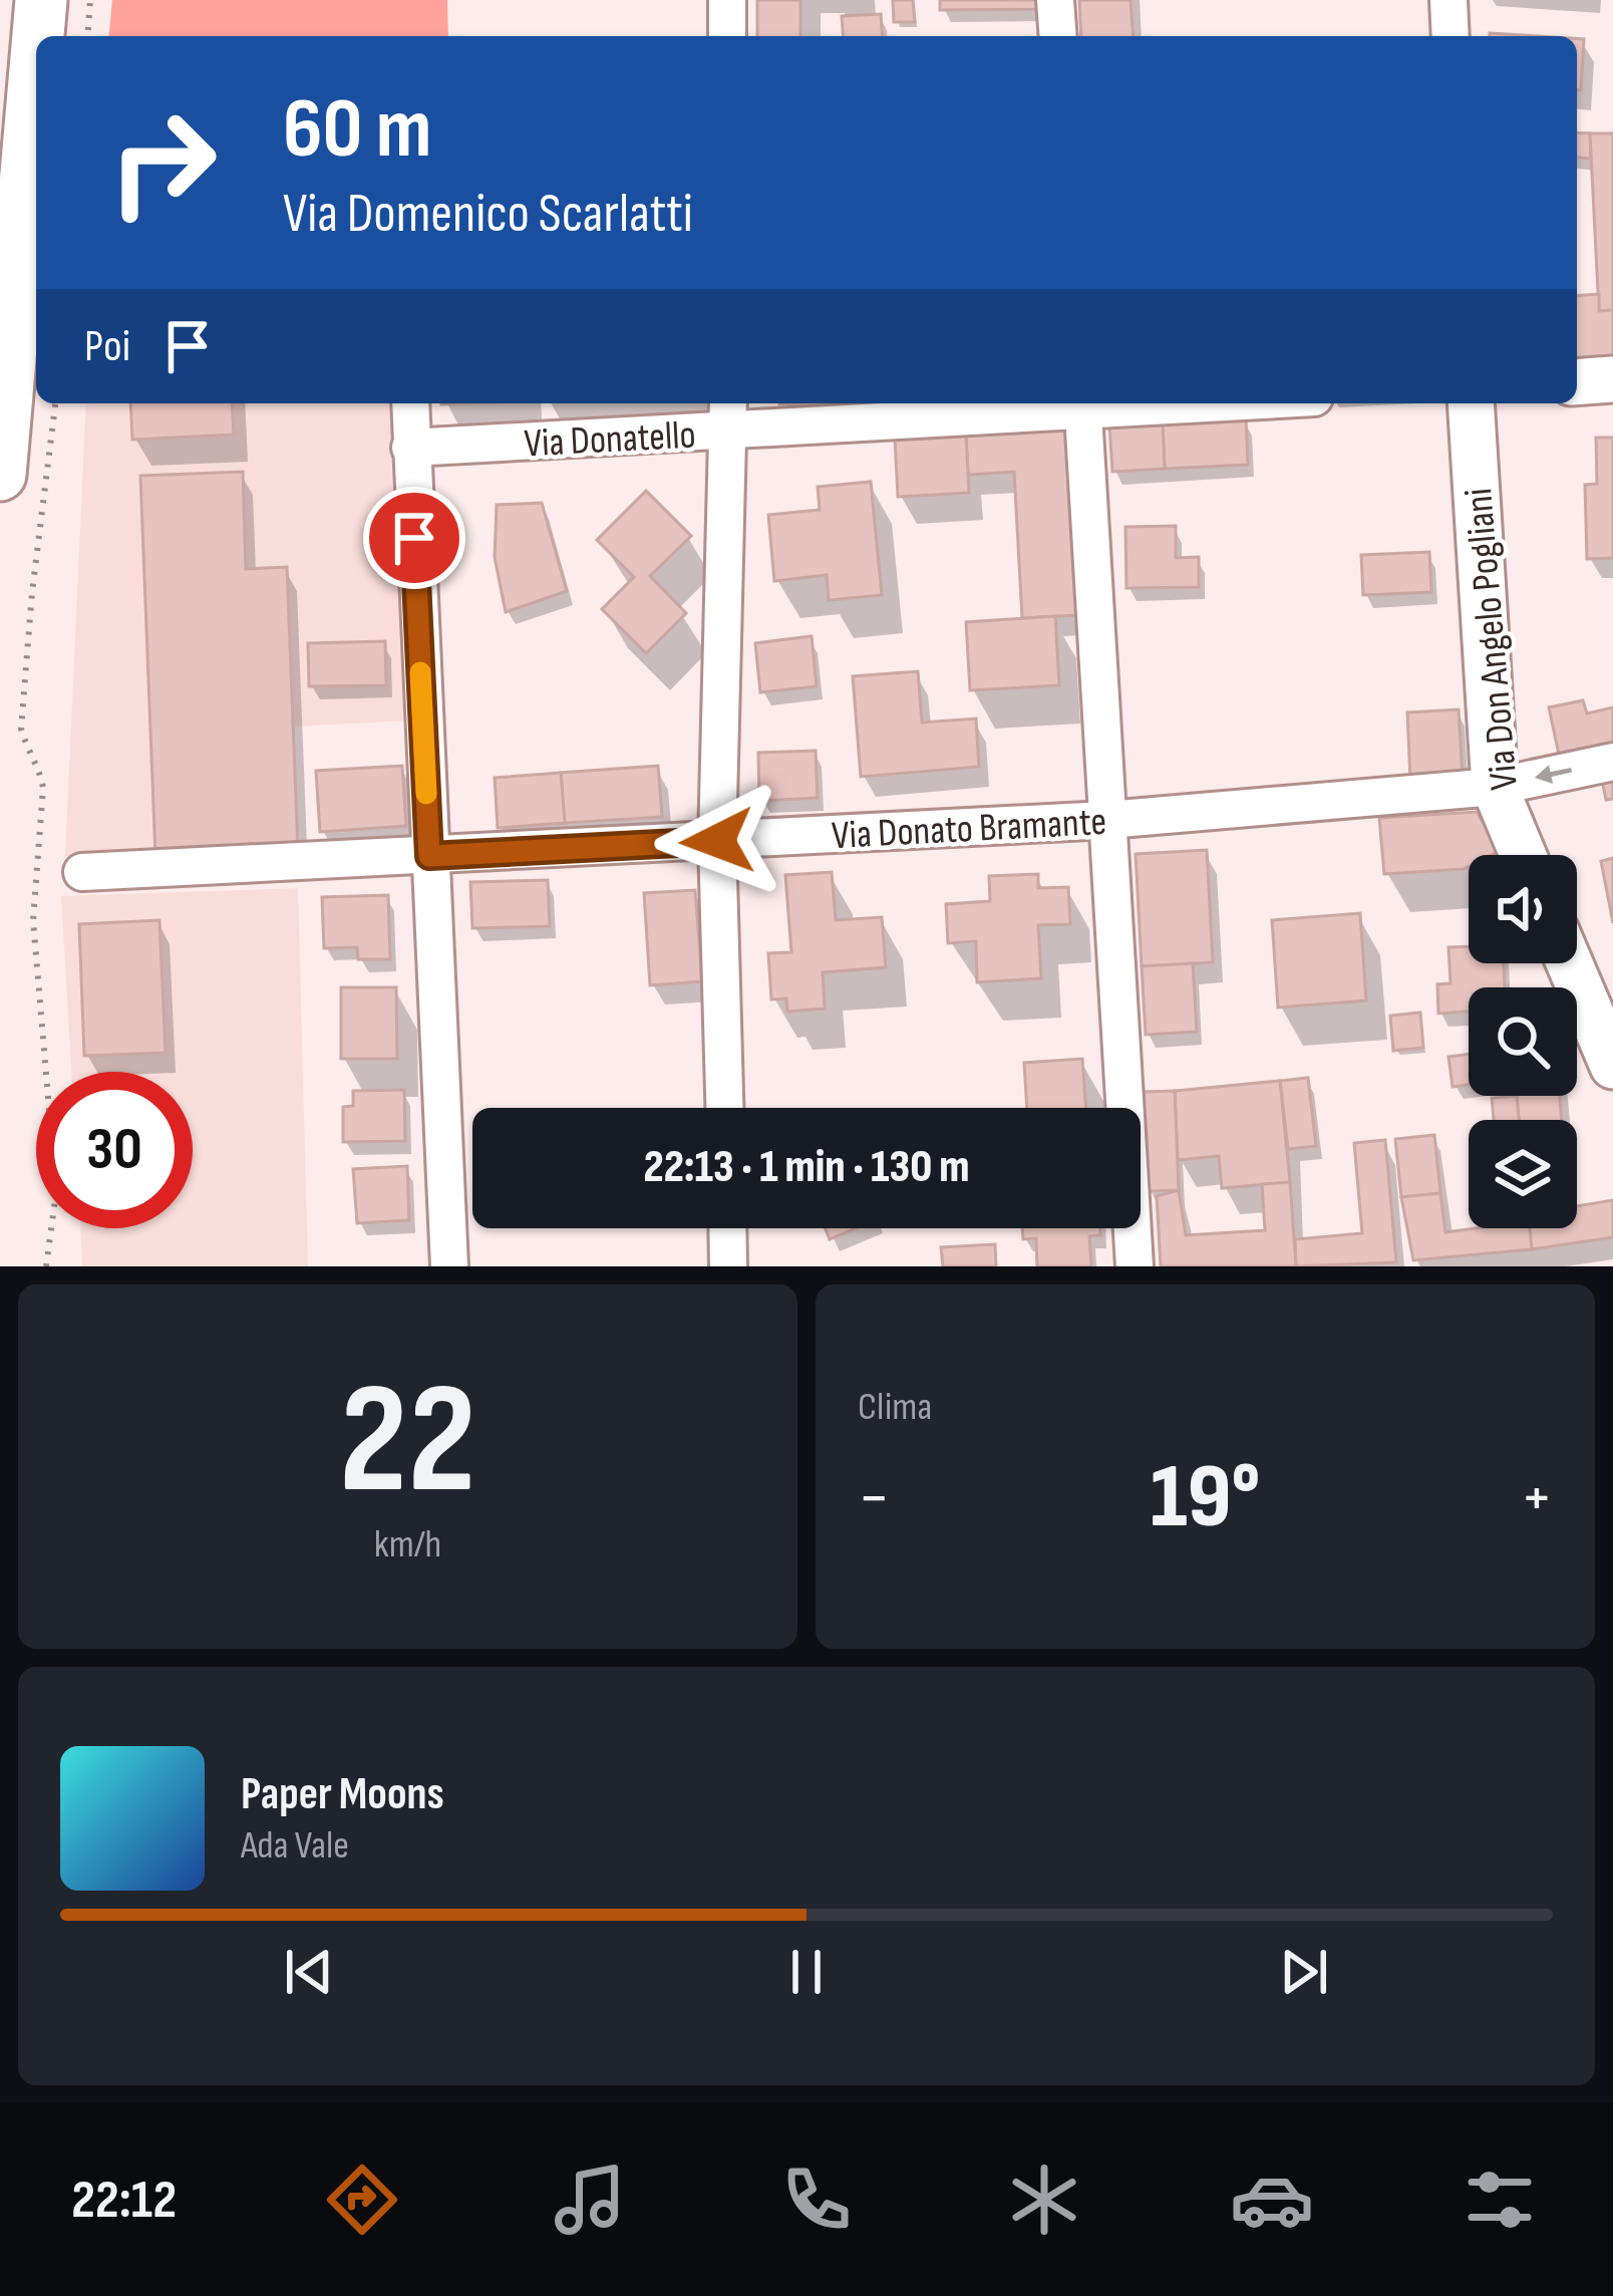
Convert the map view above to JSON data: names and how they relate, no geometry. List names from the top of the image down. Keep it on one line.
{"streets":{"street":["Via Donatello","Via Don Angelo Pogliani","Via Donato Bramante"]},"crossings":[["Via Don Angelo Pogliani","Via Donato Bramante"]],"page":{"turn":["60 m","Via Domenico Scarlatti"],"then":"Poi","limit":"30","trip":"22:13 · 1 min · 130 m","tile":[["22","km/h"],"Clima"],"heat":["−","19°","+"],"song":["Paper Moons","Ada Vale"],"tabs":"22:12"}}
